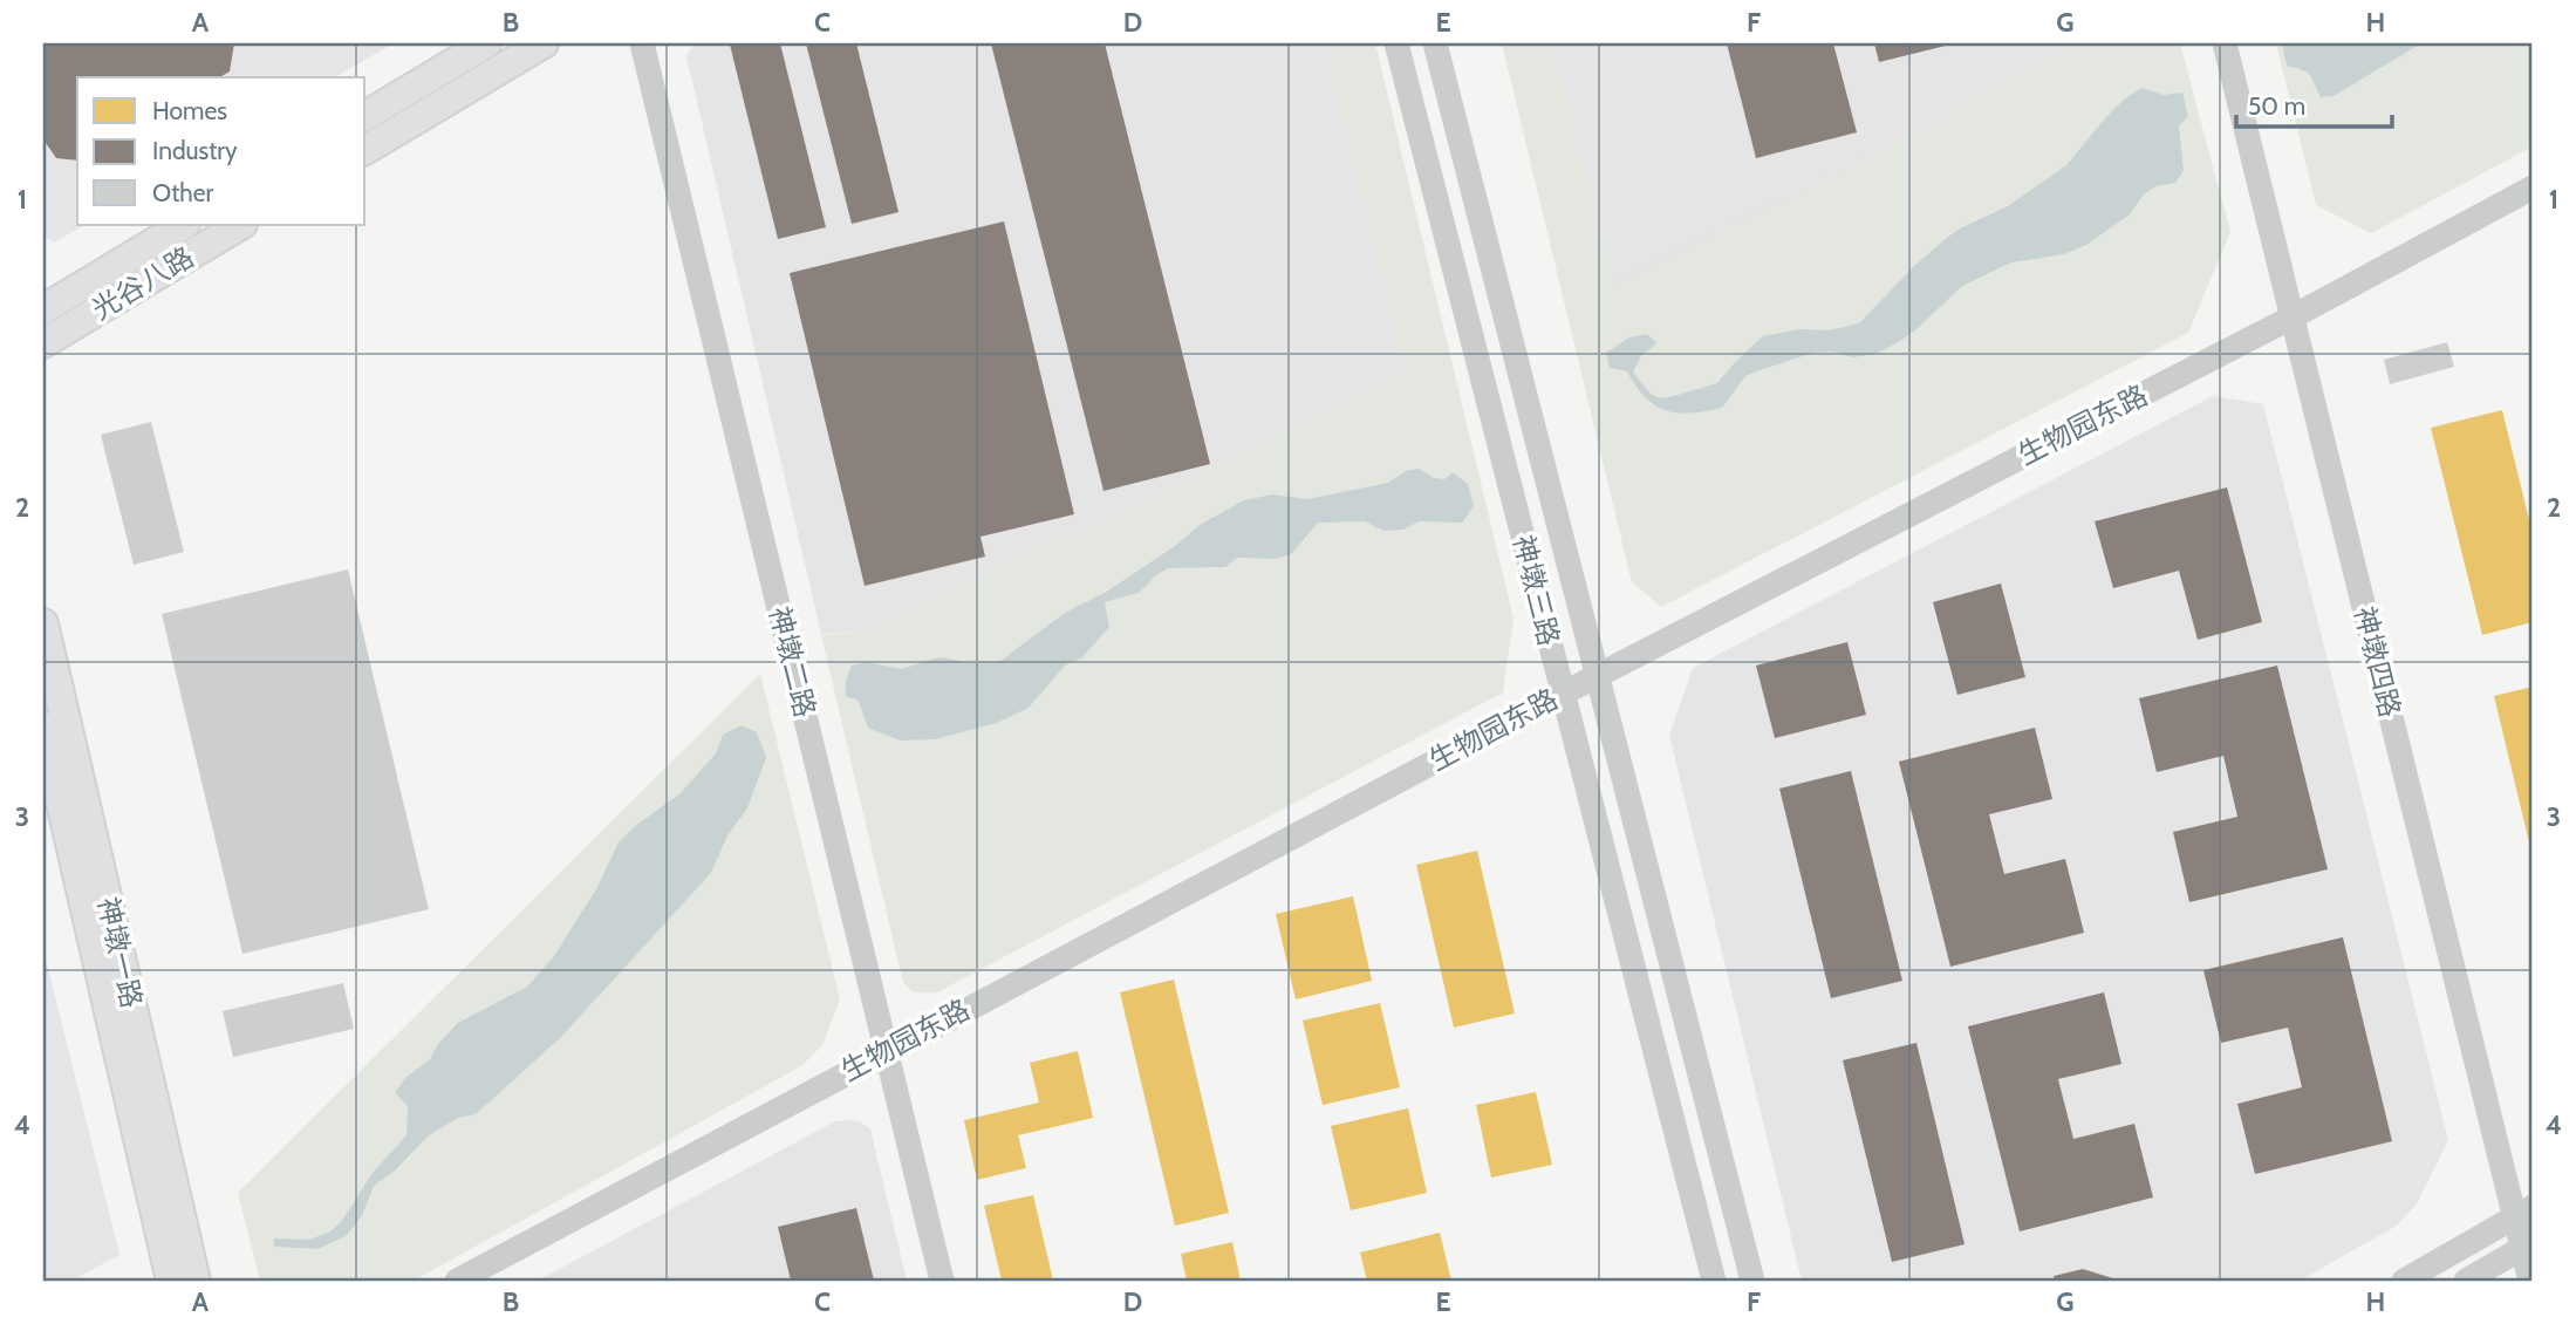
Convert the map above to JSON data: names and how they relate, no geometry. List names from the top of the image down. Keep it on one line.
{"streets":{"main road":["光谷八路","神墩一路"],"street":["生物园东路","神墩三路","神墩二路","神墩四路"]},"crossings":[["生物园东路","神墩三路"],["生物园东路","神墩二路"],["生物园东路","神墩四路"]],"legend":["Homes","Industry","Other"],"scale_bar":"50 m","grid":{"columns":["A","B","C","D","E","F","G","H"],"rows":["1","2","3","4"]}}
